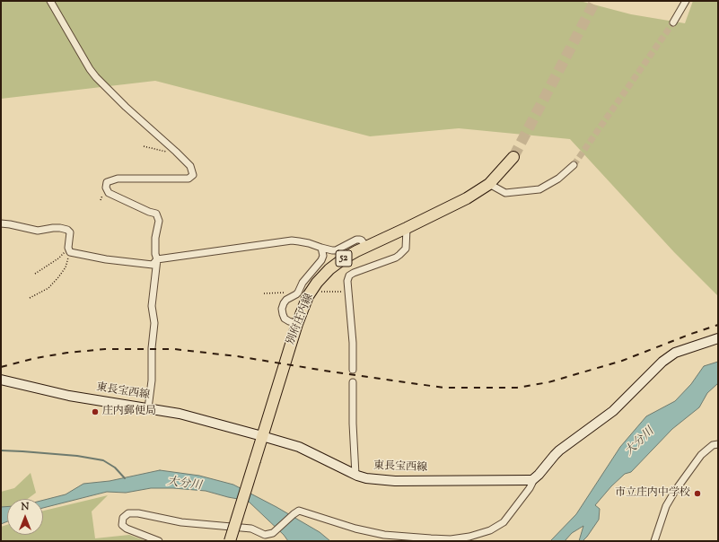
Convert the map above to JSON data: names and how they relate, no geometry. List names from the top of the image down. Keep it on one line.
{"streets":{"main road":["52","別府庄内線","東長宝西線"]},"crossings":[["別府庄内線","東長宝西線"]],"water":["大分川"],"places":["庄内郵便局","市立庄内中学校"],"north":"top"}
